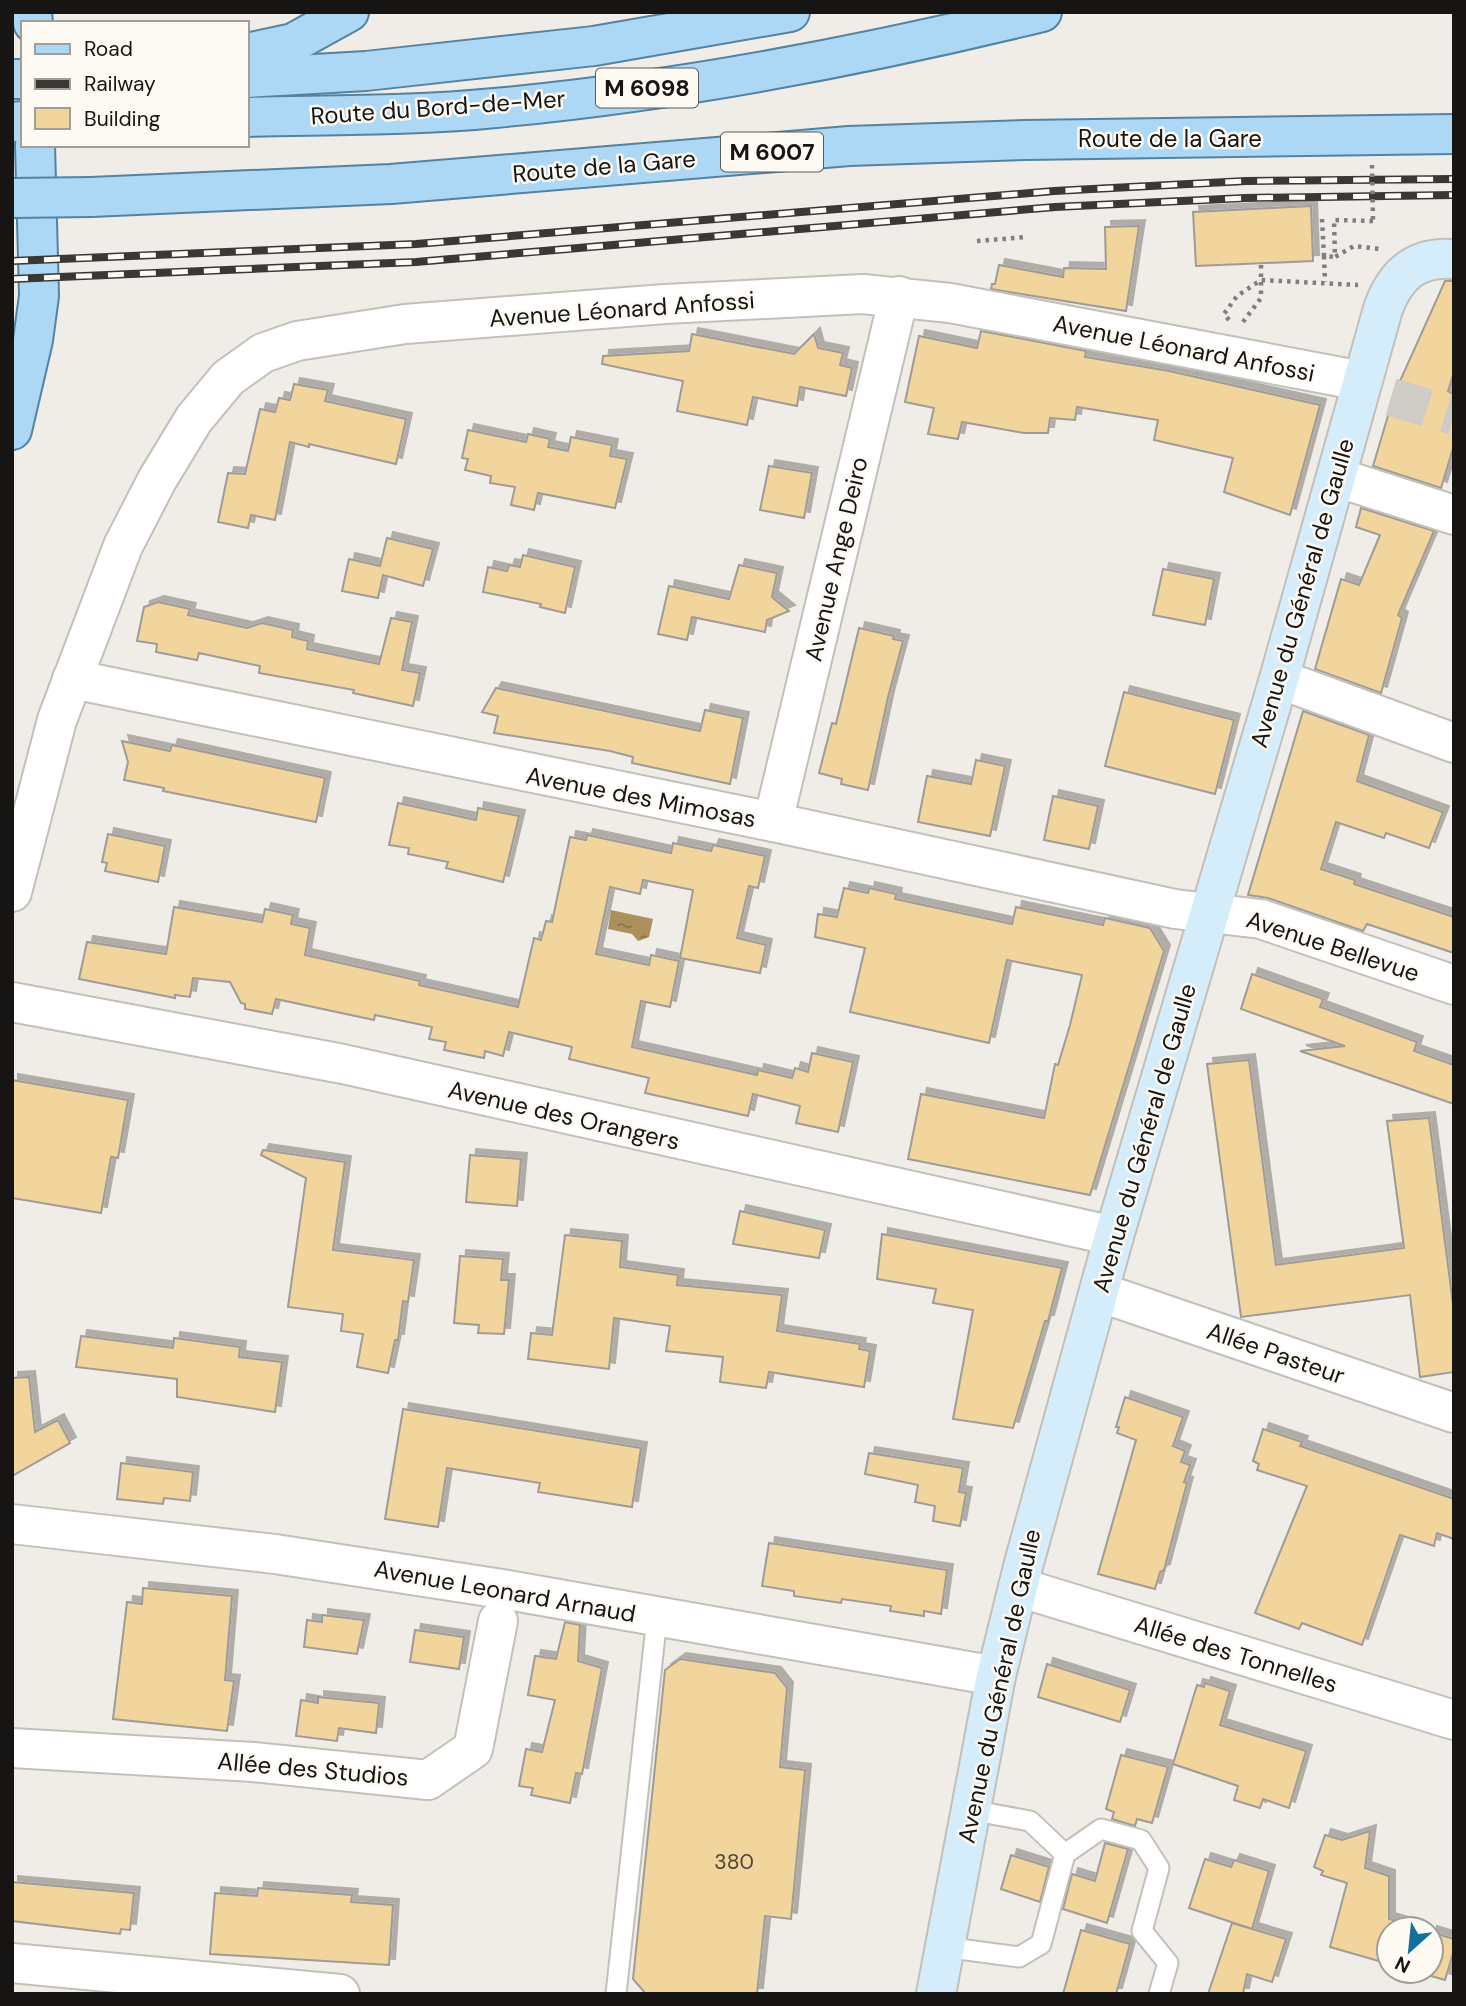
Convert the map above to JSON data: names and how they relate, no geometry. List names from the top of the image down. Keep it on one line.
{"streets":{"main road":["M 6098","Route du Bord-de-Mer","Route de la Gare","M 6007","Avenue du Général de Gaulle"],"street":["Avenue Léonard Anfossi","Avenue Ange Deiro","Avenue des Mimosas","Avenue Bellevue","Avenue des Orangers","Allée Pasteur","Avenue Leonard Arnaud","Allée des Tonnelles","Allée des Studios"]},"crossings":[["Avenue Léonard Anfossi","Avenue Ange Deiro"],["Avenue Léonard Anfossi","Avenue du Général de Gaulle"],["Avenue Léonard Anfossi","Avenue des Mimosas"],["Avenue Ange Deiro","Avenue des Mimosas"],["Avenue du Général de Gaulle","Avenue des Mimosas"],["Avenue du Général de Gaulle","Avenue Bellevue"],["Avenue du Général de Gaulle","Avenue des Orangers"],["Avenue du Général de Gaulle","Allée Pasteur"],["Avenue du Général de Gaulle","Avenue Leonard Arnaud"],["Avenue du Général de Gaulle","Allée des Tonnelles"],["Avenue des Mimosas","Avenue Bellevue"]],"house_numbers":["380"],"legend":["Road","Railway","Building"],"north":"bottom left"}
